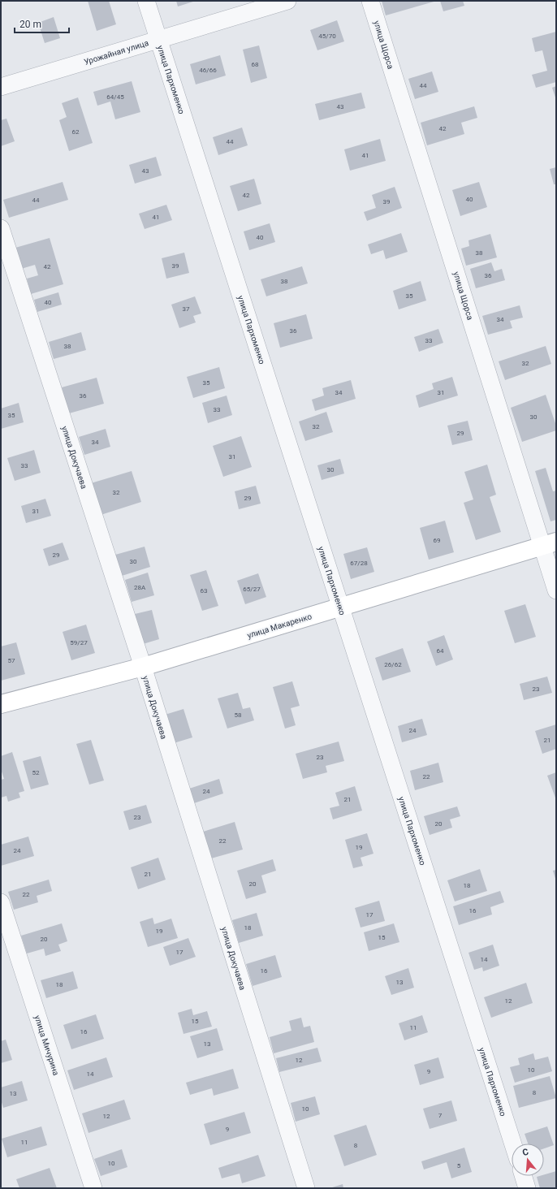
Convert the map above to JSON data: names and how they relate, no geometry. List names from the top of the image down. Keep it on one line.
{"streets":{"street":["улица Щорса","Урожайная улица","улица Пархоменко","улица Докучаева","улица Макаренко","улица Мичурина"]},"crossings":[["улица Щорса","улица Макаренко"],["Урожайная улица","улица Пархоменко"],["улица Пархоменко","улица Макаренко"],["улица Докучаева","улица Макаренко"]],"house_numbers":["45/70","68","46/66","44","64/45","43","42","62","44","41","43","42","40","44","39","41","40","38","39","42","36","38","35","40","37","34","36","33","38","32","35","34","31","36","33","35","30","32","29","34","31","33","30","32","29","31","69","29","30","67/28","28А","65/27","63","59/27","64","57","26/62","23","58","24","21","23","52","22","24","21","23","20","22","19","24","21","20","18","22","16","17","18","19","15","20","17","14","16","13","18","12","15","11","16","13","12","10","9","14","8","13","10","7","12","9","11","8","10","5"],"scale_bar":"20 m","north":"top"}
